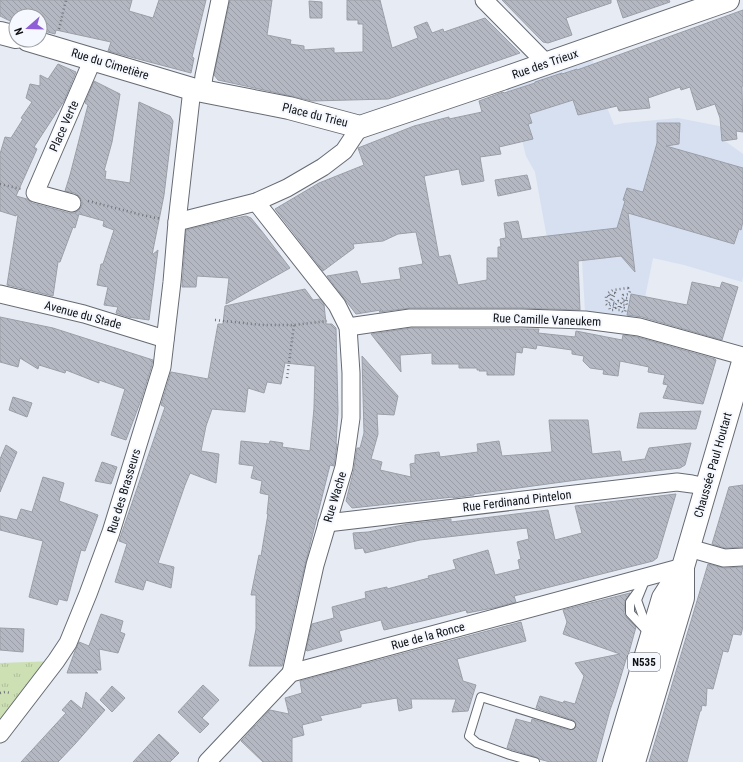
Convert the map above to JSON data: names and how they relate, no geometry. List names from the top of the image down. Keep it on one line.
{"streets":{"street":["Rue du Cimetière","Rue des Trieux","Place du Trieu","Place Verte","Avenue du Stade","Rue Camille Vaneukem","Chaussée Paul Houtart","Rue des Brasseurs","Rue Wache","Rue Ferdinand Pintelon","Rue de la Ronce","N535"]},"crossings":[["Rue du Cimetière","Place du Trieu"],["Rue du Cimetière","Place Verte"],["Rue des Trieux","Place du Trieu"],["Place du Trieu","Rue des Brasseurs"],["Place du Trieu","Rue Wache"],["Avenue du Stade","Rue des Brasseurs"],["Rue Camille Vaneukem","Rue Wache"],["Chaussée Paul Houtart","Rue Ferdinand Pintelon"],["Chaussée Paul Houtart","Rue de la Ronce"],["Rue Wache","Rue Ferdinand Pintelon"],["Rue Wache","Rue de la Ronce"]],"north":"left"}
